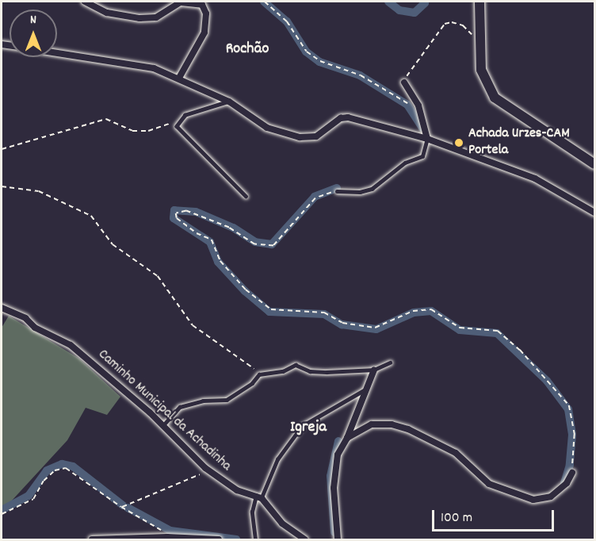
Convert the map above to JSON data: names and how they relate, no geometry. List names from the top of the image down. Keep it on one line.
{"streets":{"street":["Caminho Municipal da Achadinha"]},"districts":["Rochão","Igreja"],"places":["Achada Urzes-CAM Portela"],"scale_bar":"100 m","north":"top"}
